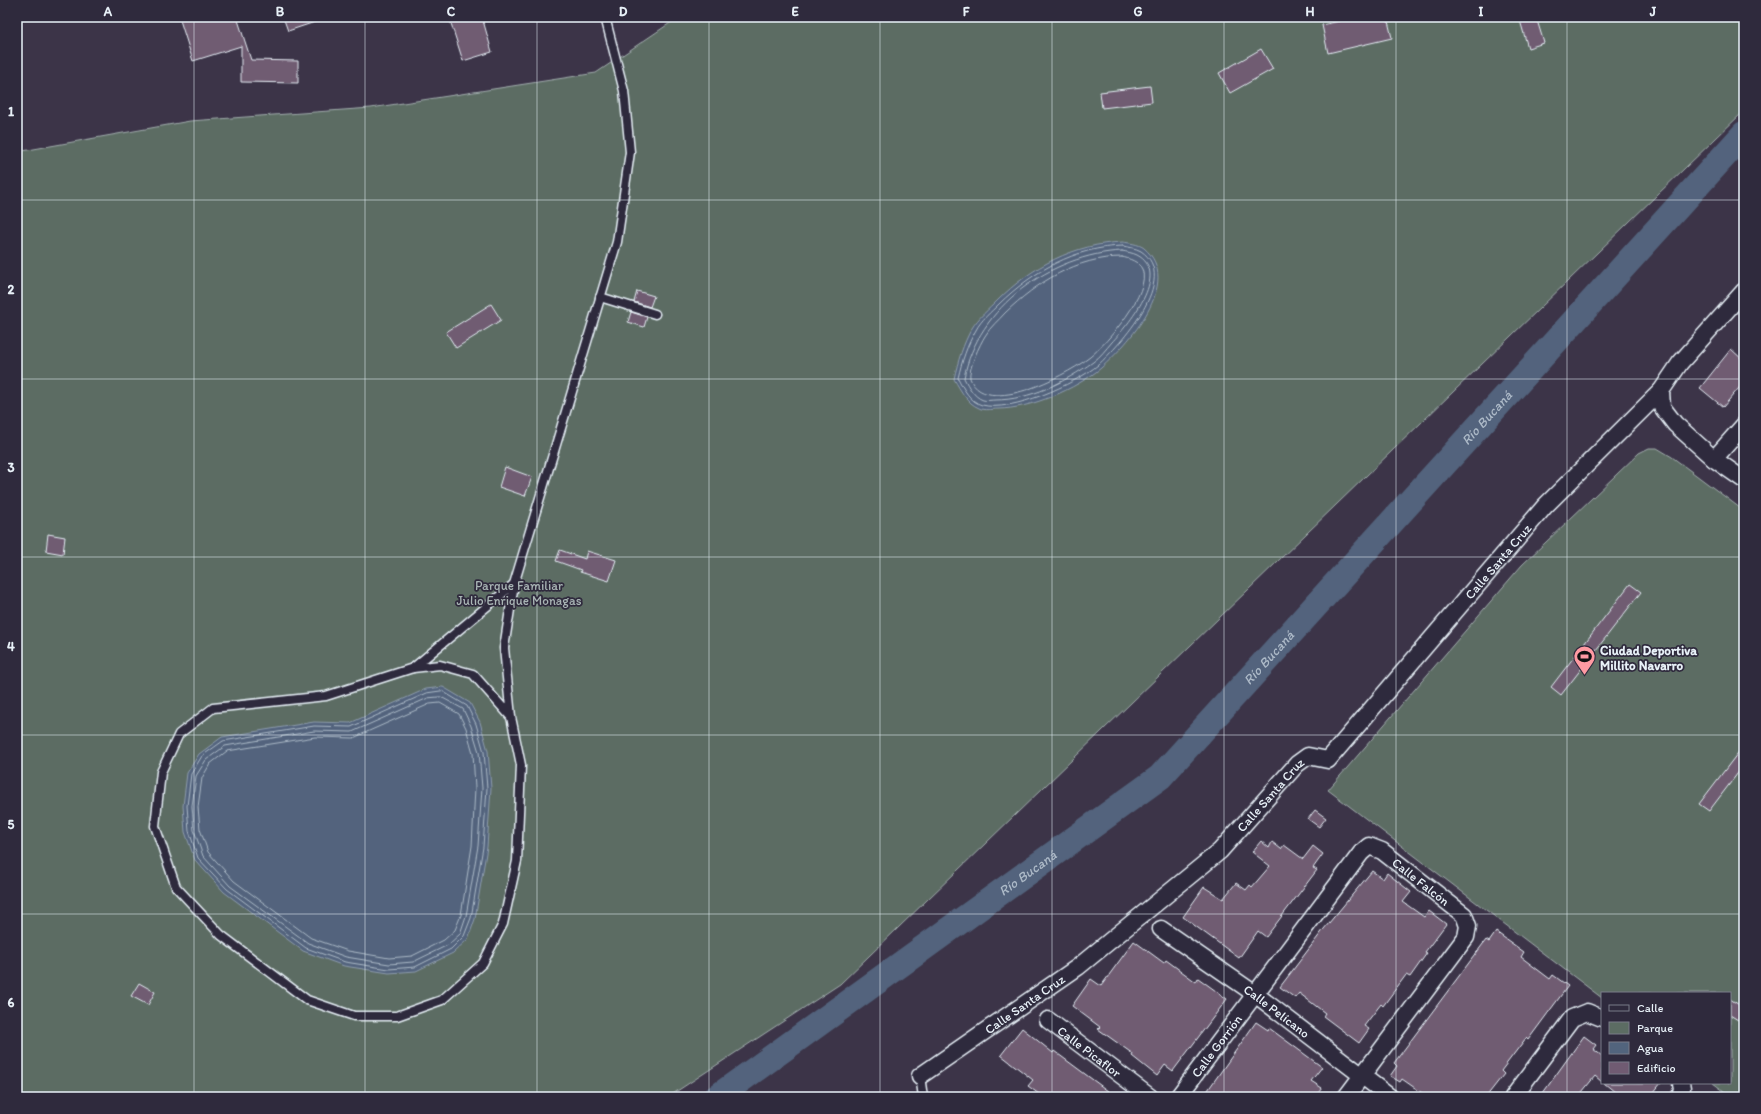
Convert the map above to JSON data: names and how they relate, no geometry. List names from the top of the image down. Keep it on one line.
{"streets":{"street":["Calle Santa Cruz","Calle Falcón","Calle Pelícano","Calle Gorrión","Calle Picaflor"]},"crossings":[["Calle Falcón","Calle Pelícano"],["Calle Falcón","Calle Gorrión"],["Calle Pelícano","Calle Gorrión"]],"water":["Río Bucaná"],"parks":["Parque Familiar Julio Enrique Monagas"],"places":{"sports":["Ciudad Deportiva Millito Navarro"]},"legend":["Calle","Parque","Agua","Edificio"],"grid":{"columns":["A","B","C","D","E","F","G","H","I","J"],"rows":["1","2","3","4","5","6"]}}
